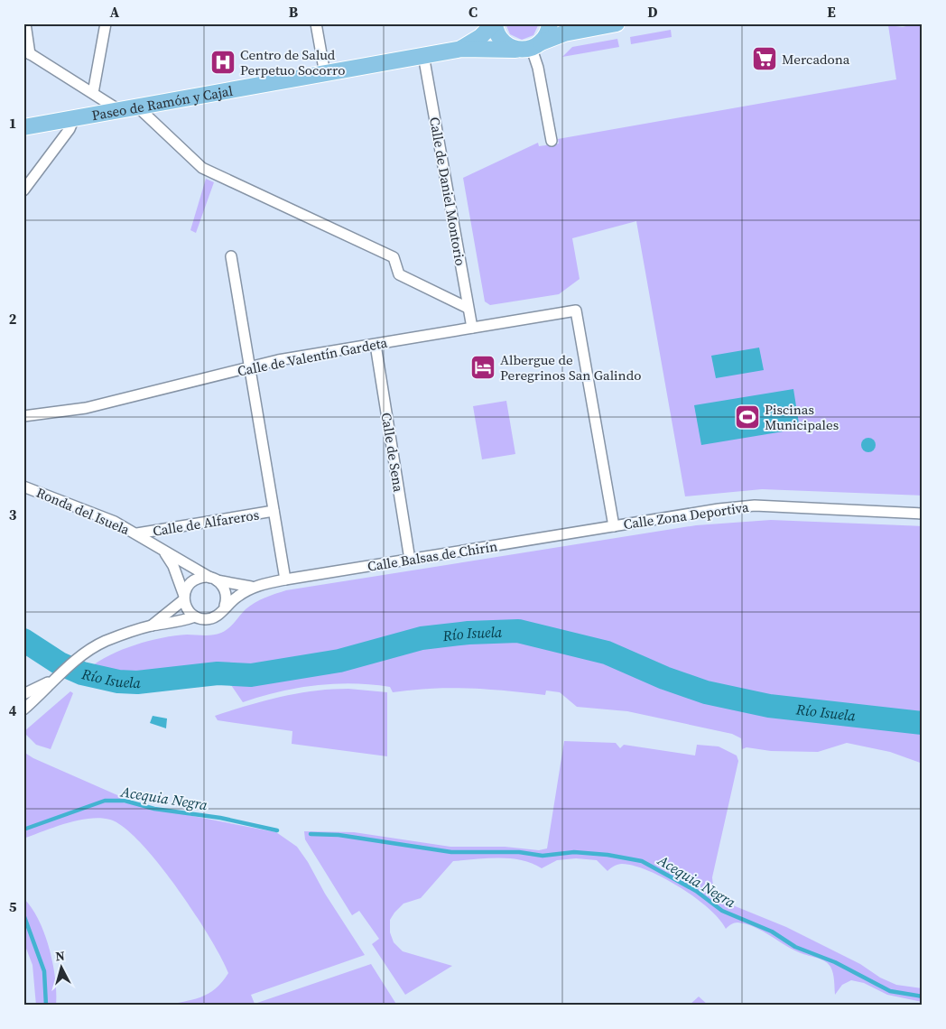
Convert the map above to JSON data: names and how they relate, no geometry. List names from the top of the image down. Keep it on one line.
{"streets":{"main road":["Paseo de Ramón y Cajal"],"street":["Calle de Daniel Montorio","Calle de Valentín Gardeta","Calle de Sena","Ronda del Isuela","Calle Zona Deportiva","Calle de Alfareros","Calle Balsas de Chirín"]},"crossings":[["Paseo de Ramón y Cajal","Calle de Daniel Montorio"],["Calle de Daniel Montorio","Calle de Valentín Gardeta"],["Calle de Valentín Gardeta","Calle de Sena"],["Calle de Valentín Gardeta","Calle Zona Deportiva"],["Calle de Sena","Calle Balsas de Chirín"],["Ronda del Isuela","Calle de Alfareros"],["Ronda del Isuela","Calle Balsas de Chirín"],["Calle Zona Deportiva","Calle Balsas de Chirín"]],"water":["Río Isuela","Acequia Negra"],"places":{"supermarket":["Mercadona"],"hospital":["Centro de Salud Perpetuo Socorro"],"hotel":["Albergue de Peregrinos San Galindo"],"sports":["Piscinas Municipales"]},"north":"top","grid":{"columns":["A","B","C","D","E"],"rows":["1","2","3","4","5"]}}
